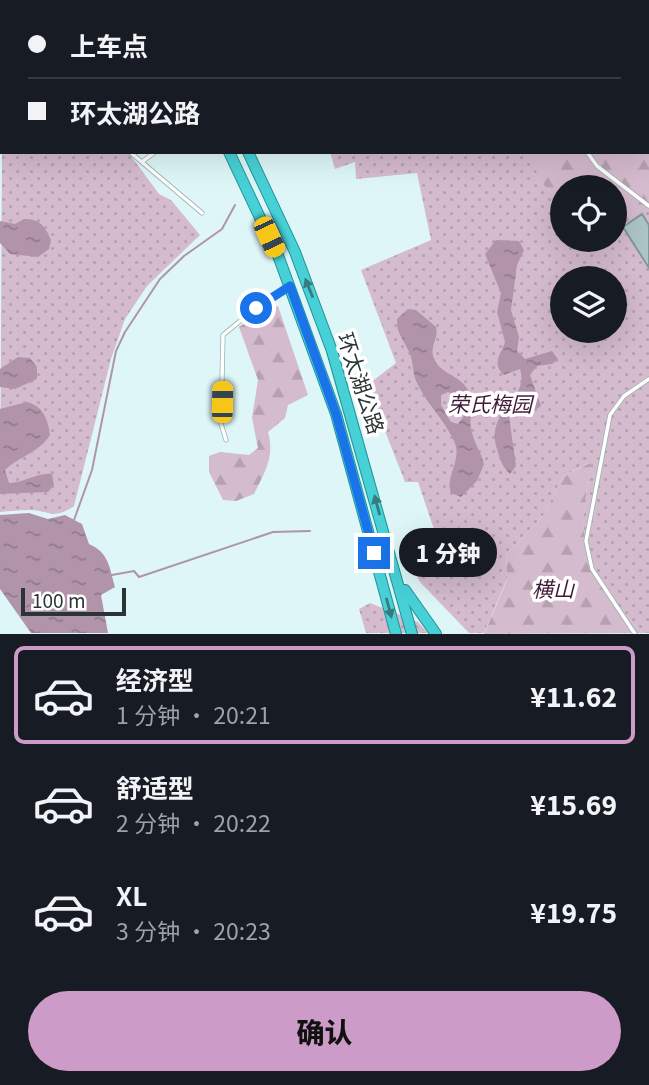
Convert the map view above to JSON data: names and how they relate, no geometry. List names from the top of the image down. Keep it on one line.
{"streets":{"highway":["环太湖公路"]},"parks":["荣氏梅园","横山"],"scale_bar":"100 m","page":{"banner":["上车点","环太湖公路"],"bubble":"1 分钟","scale":"100 m","list":[{"name":"经济型","note":"1 分钟 · 20:21","value":"¥11.62"},{"name":"舒适型","note":"2 分钟 · 20:22","value":"¥15.69"},{"name":"XL","note":"3 分钟 · 20:23","value":"¥19.75"}],"buttons":"确认"}}
